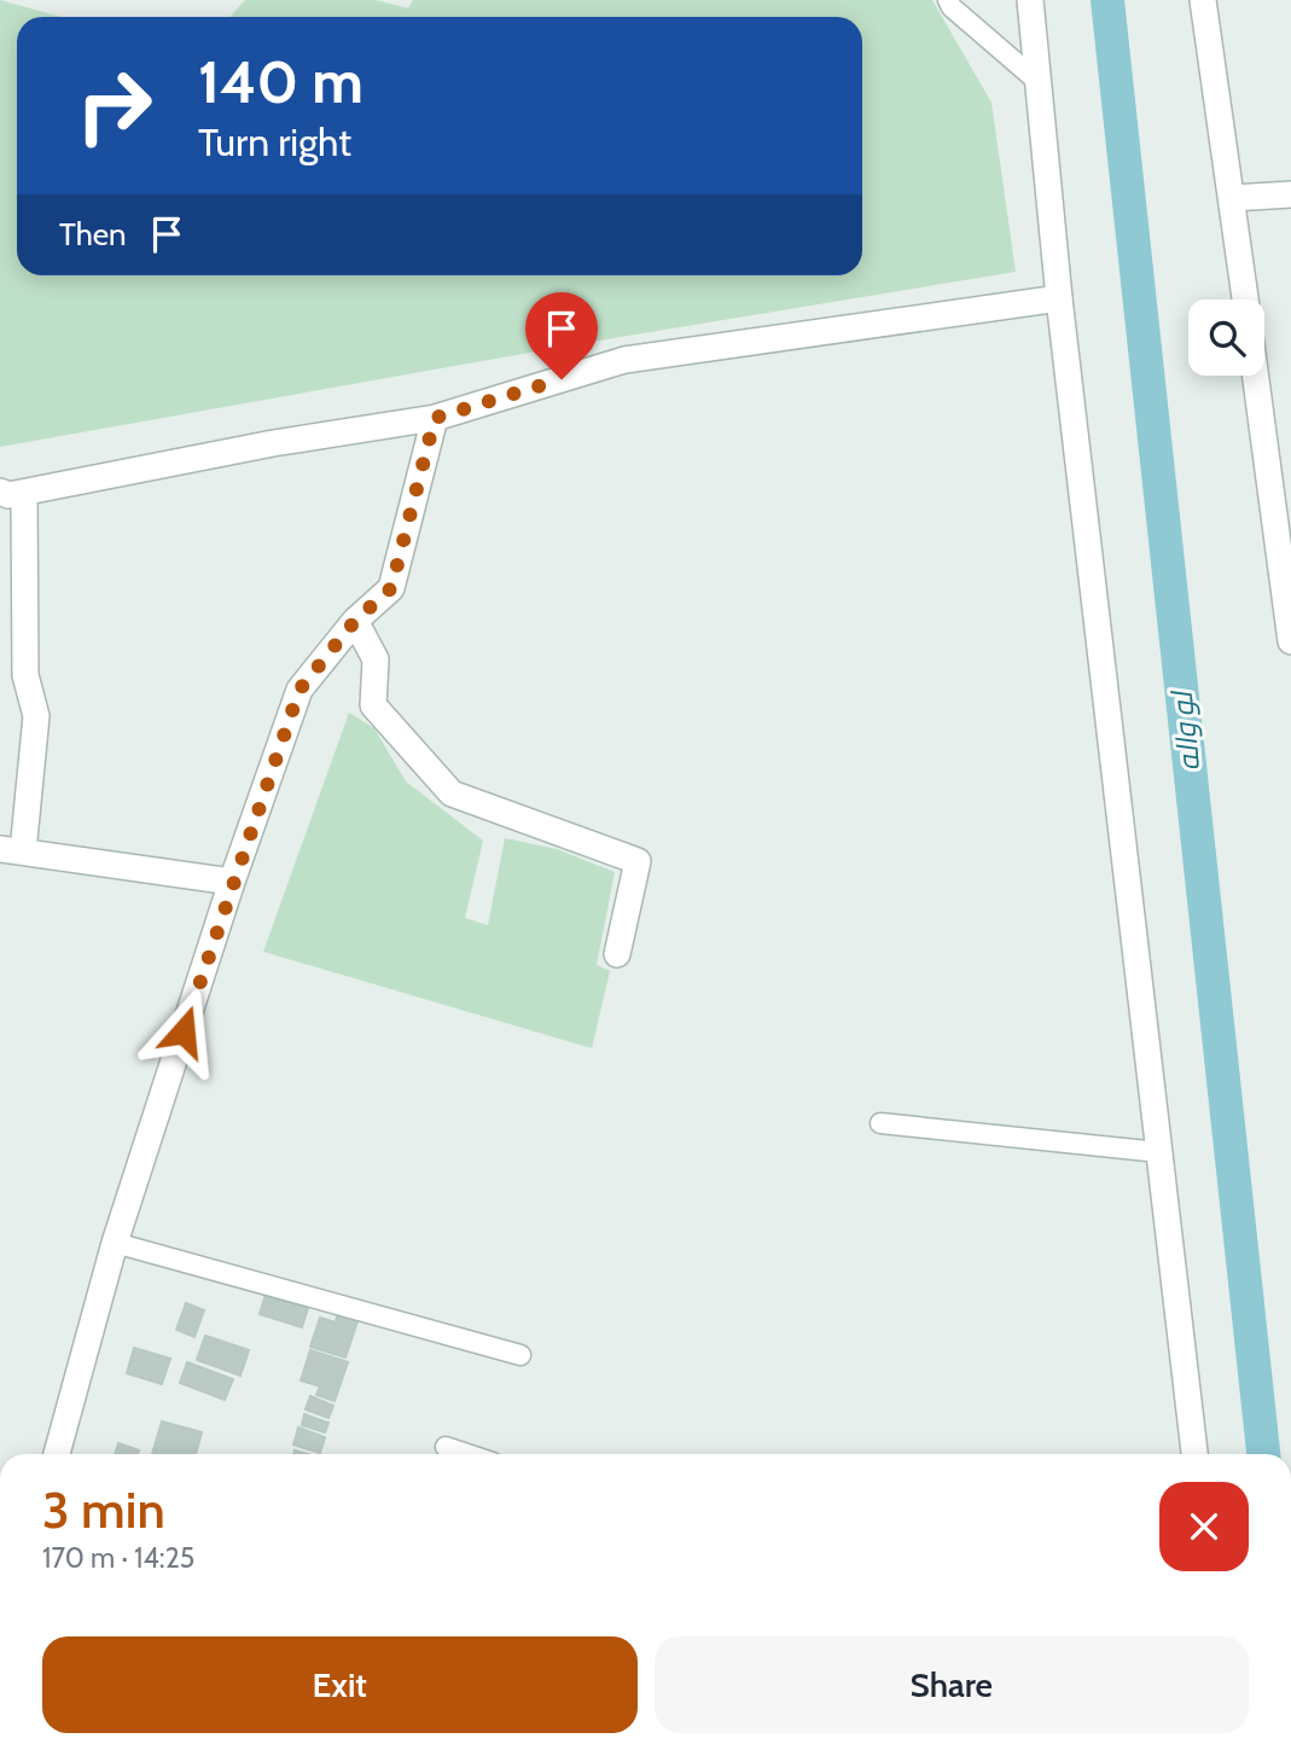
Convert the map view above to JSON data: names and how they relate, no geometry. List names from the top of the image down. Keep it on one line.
{"water":["لو واله"],"page":{"turn":["140 m","Turn right"],"then":"Then","heading":["3 min","170 m · 14:25"],"buttons":["Exit","Share"]}}
